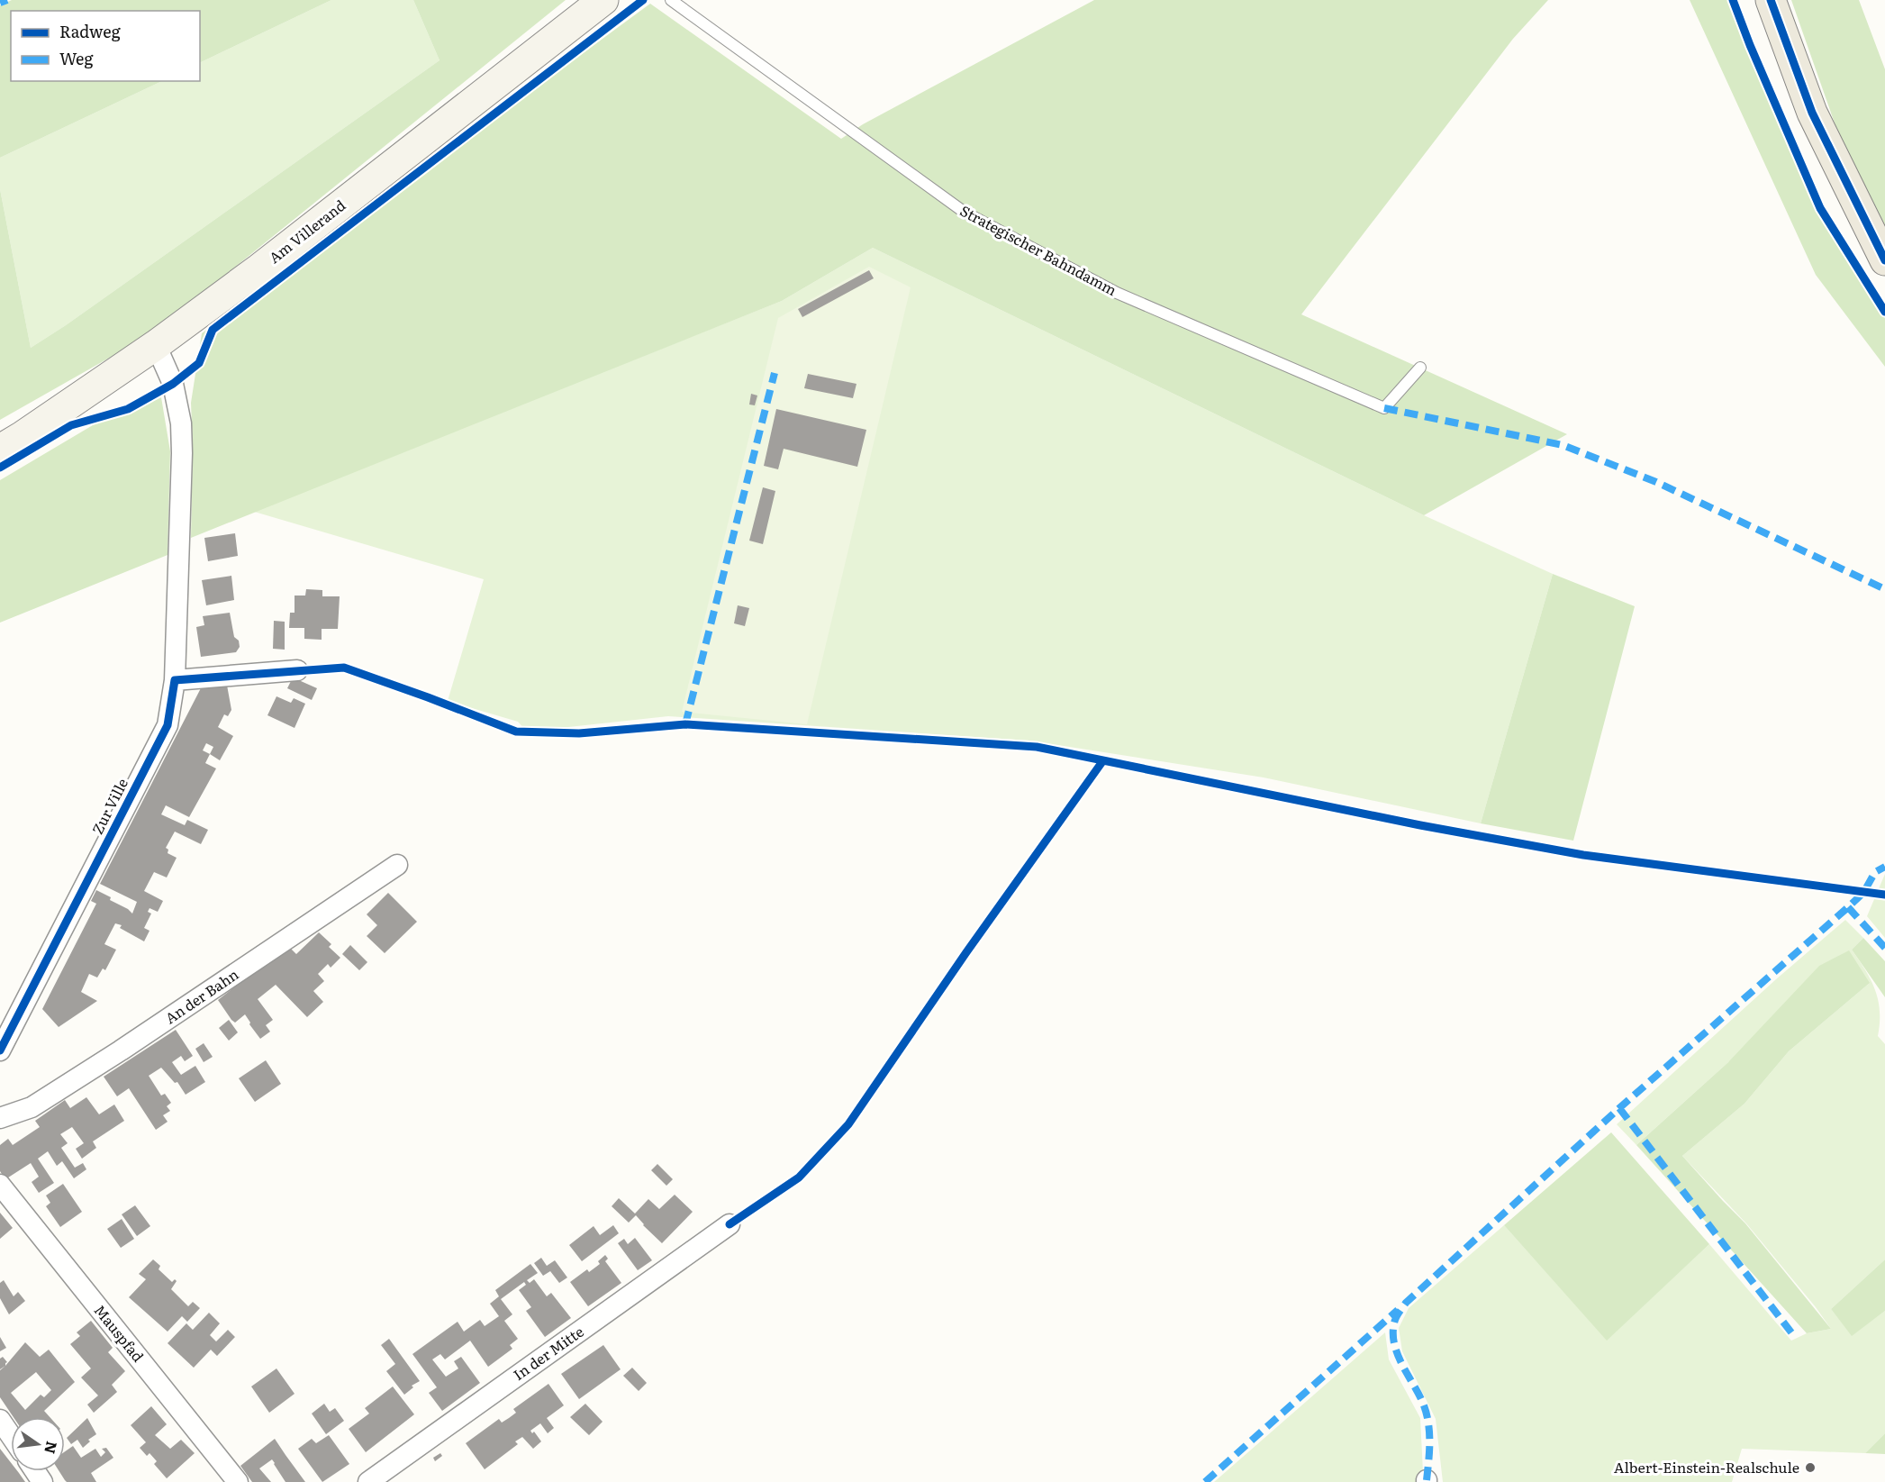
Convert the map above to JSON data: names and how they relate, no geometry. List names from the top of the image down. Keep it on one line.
{"streets":{"main road":["Am Villerand"],"street":["Zur Ville","An der Bahn","Mauspfad","In der Mitte"],"lane":["Strategischer Bahndamm"]},"crossings":[["Am Villerand","Zur Ville"]],"places":["Albert-Einstein-Realschule"],"legend":["Radweg","Weg"],"north":"right"}
